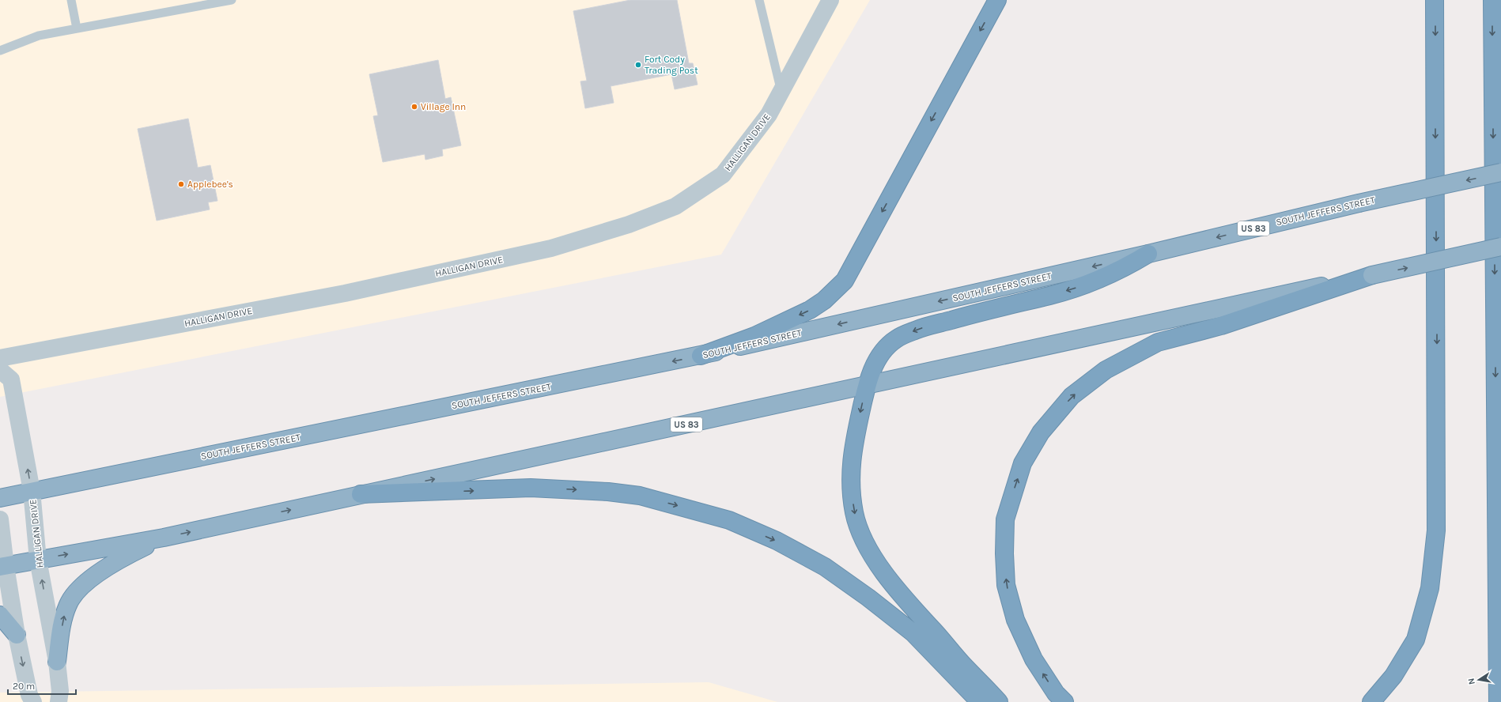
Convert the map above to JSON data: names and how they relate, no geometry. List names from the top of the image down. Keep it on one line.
{"streets":{"highway":["SOUTH JEFFERS STREET","US 83"],"street":["HALLIGAN DRIVE"]},"crossings":[["HALLIGAN DRIVE","SOUTH JEFFERS STREET"],["HALLIGAN DRIVE","US 83"]],"places":["Fort Cody Trading Post","Village Inn","Applebee's"],"scale_bar":"20 m","north":"left"}
